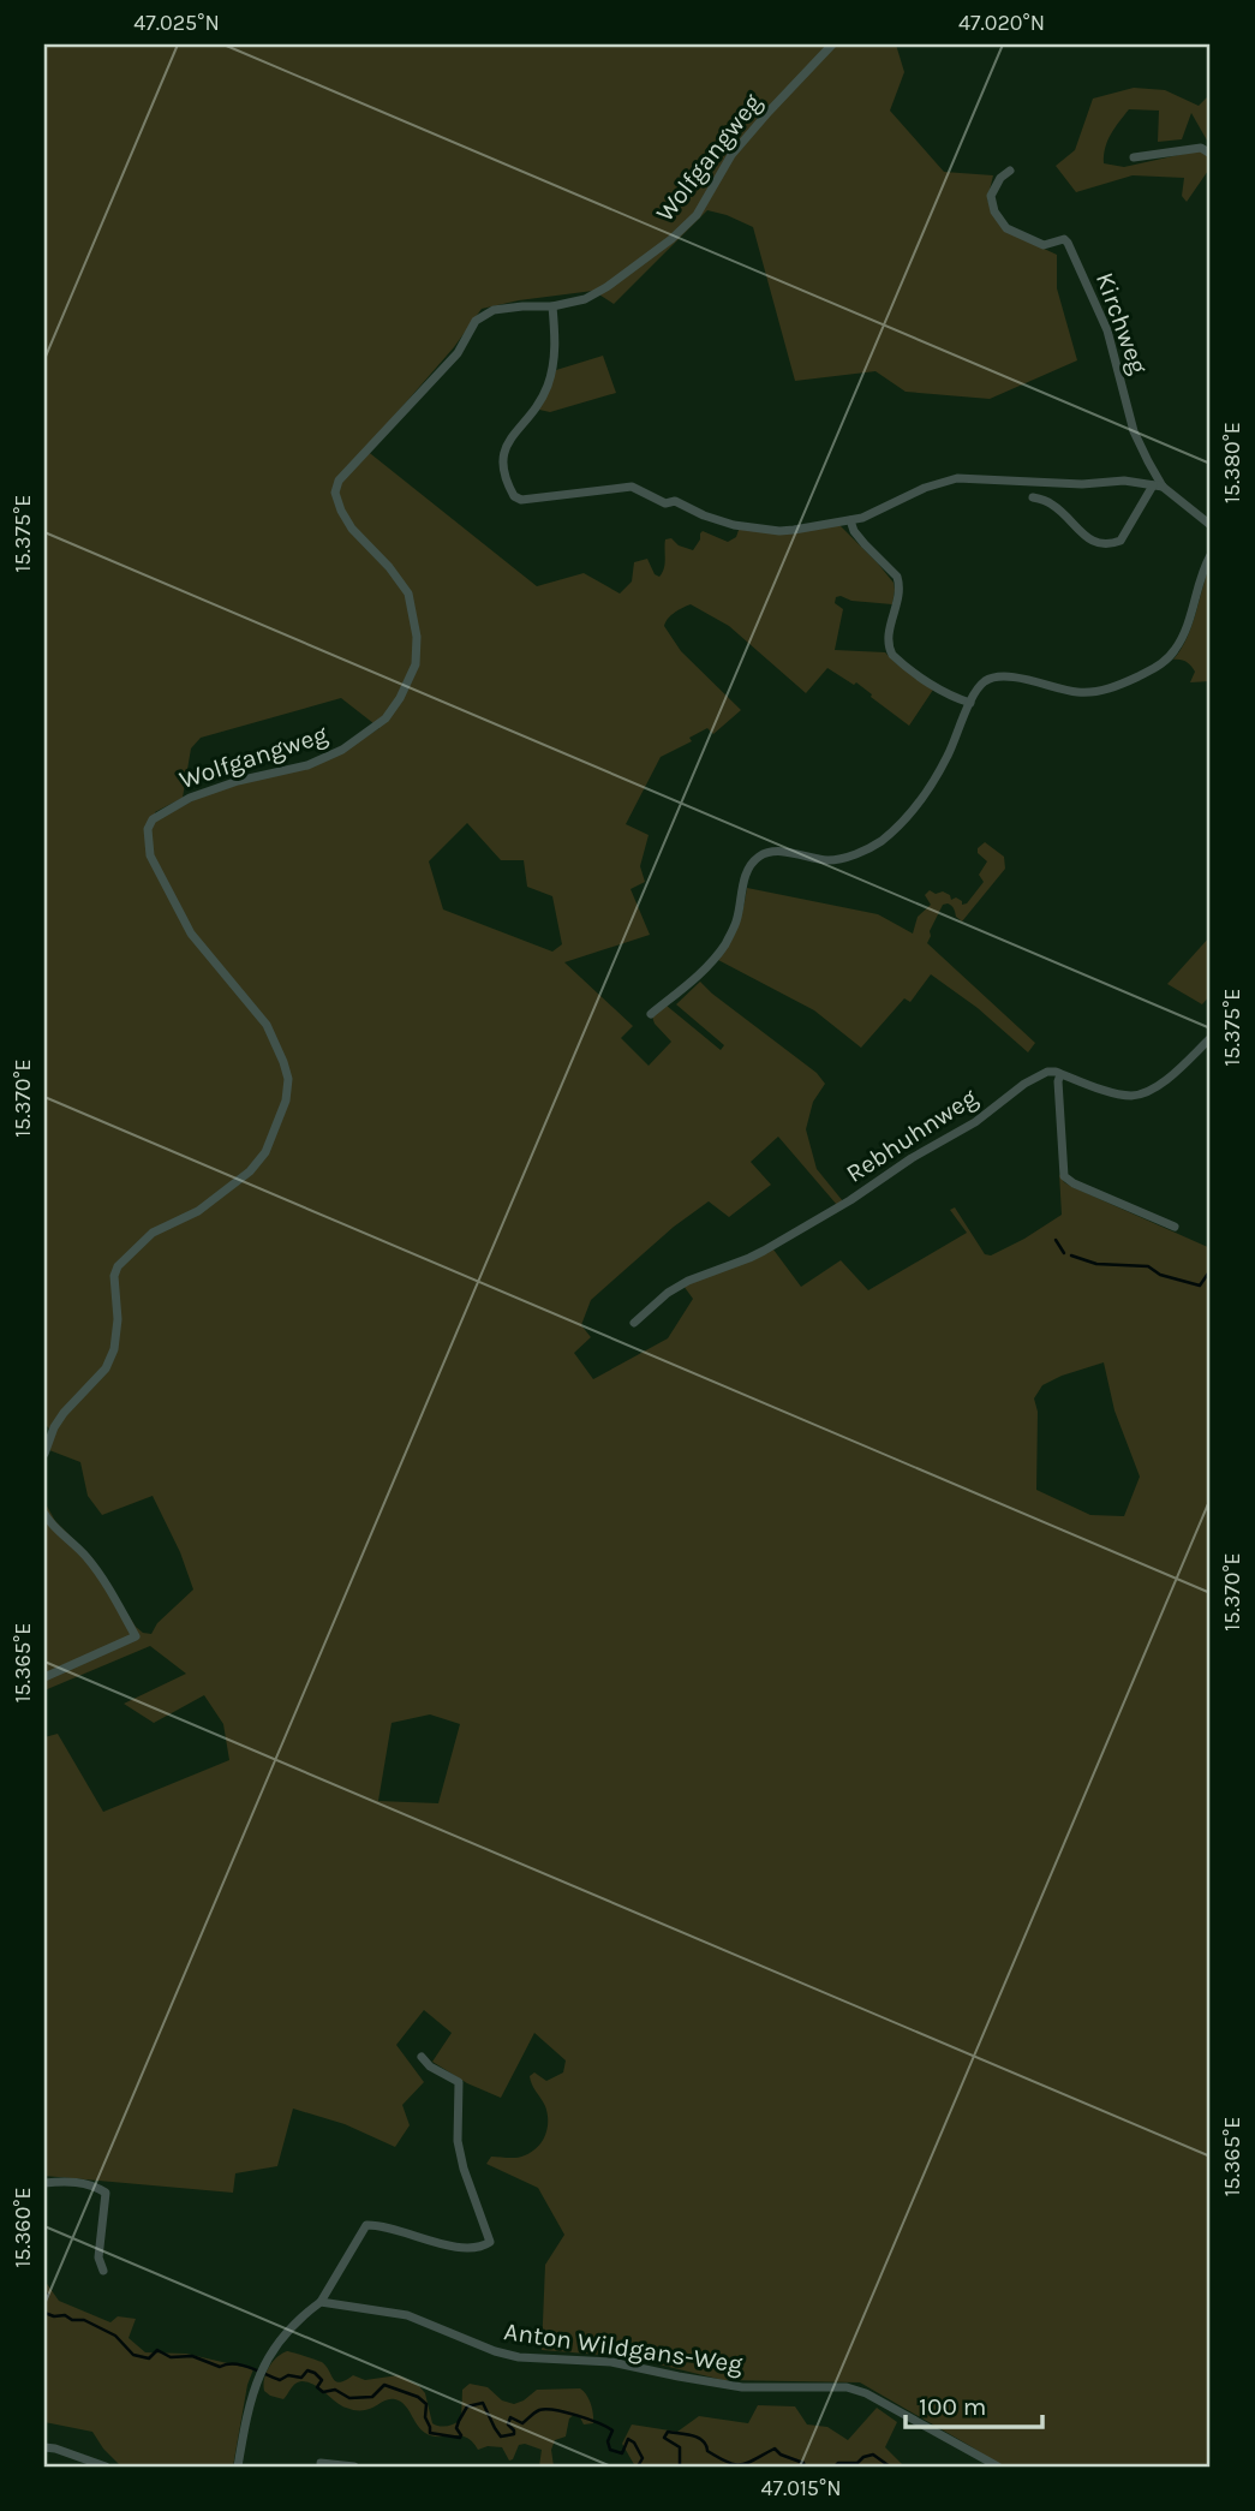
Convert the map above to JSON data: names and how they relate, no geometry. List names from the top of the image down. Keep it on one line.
{"streets":{"street":["Wolfgangweg","Kirchweg","Rebhuhnweg","Anton Wildgans-Weg"]},"scale_bar":"100 m","coordinates":["47.025°N","47.020°N","15.380°E","15.375°E","15.370°E","15.365°E","15.360°E","47.015°N"]}
